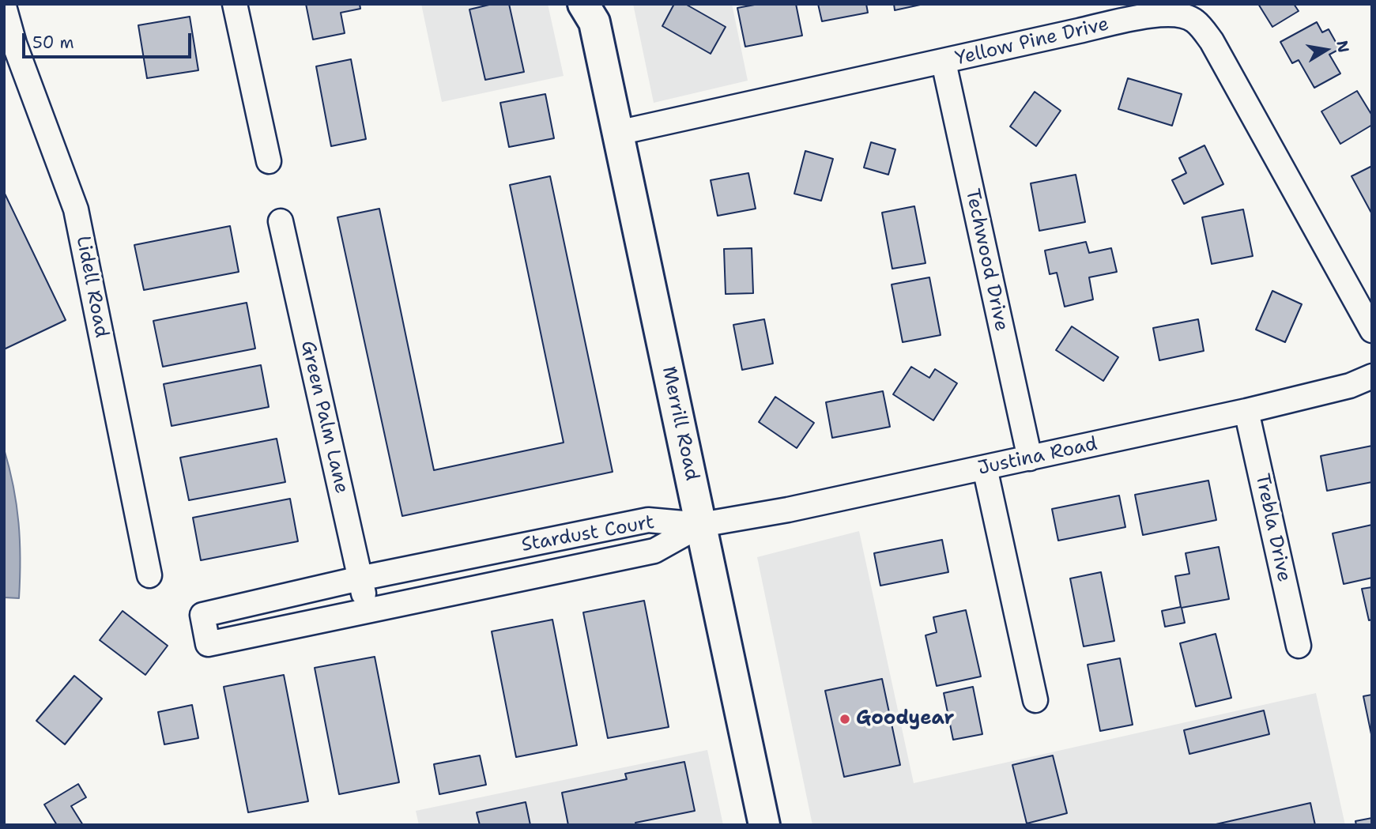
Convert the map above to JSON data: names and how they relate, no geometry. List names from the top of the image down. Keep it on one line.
{"streets":{"main road":["Merrill Road"],"street":["Yellow Pine Drive","Techwood Drive","Lidell Road","Green Palm Lane","Justina Road","Trebla Drive","Stardust Court"]},"crossings":[["Yellow Pine Drive","Techwood Drive"],["Yellow Pine Drive","Merrill Road"],["Techwood Drive","Justina Road"],["Green Palm Lane","Stardust Court"],["Merrill Road","Justina Road"],["Merrill Road","Stardust Court"],["Justina Road","Trebla Drive"],["Justina Road","Stardust Court"]],"places":["Goodyear"],"scale_bar":"50 m","north":"right"}
